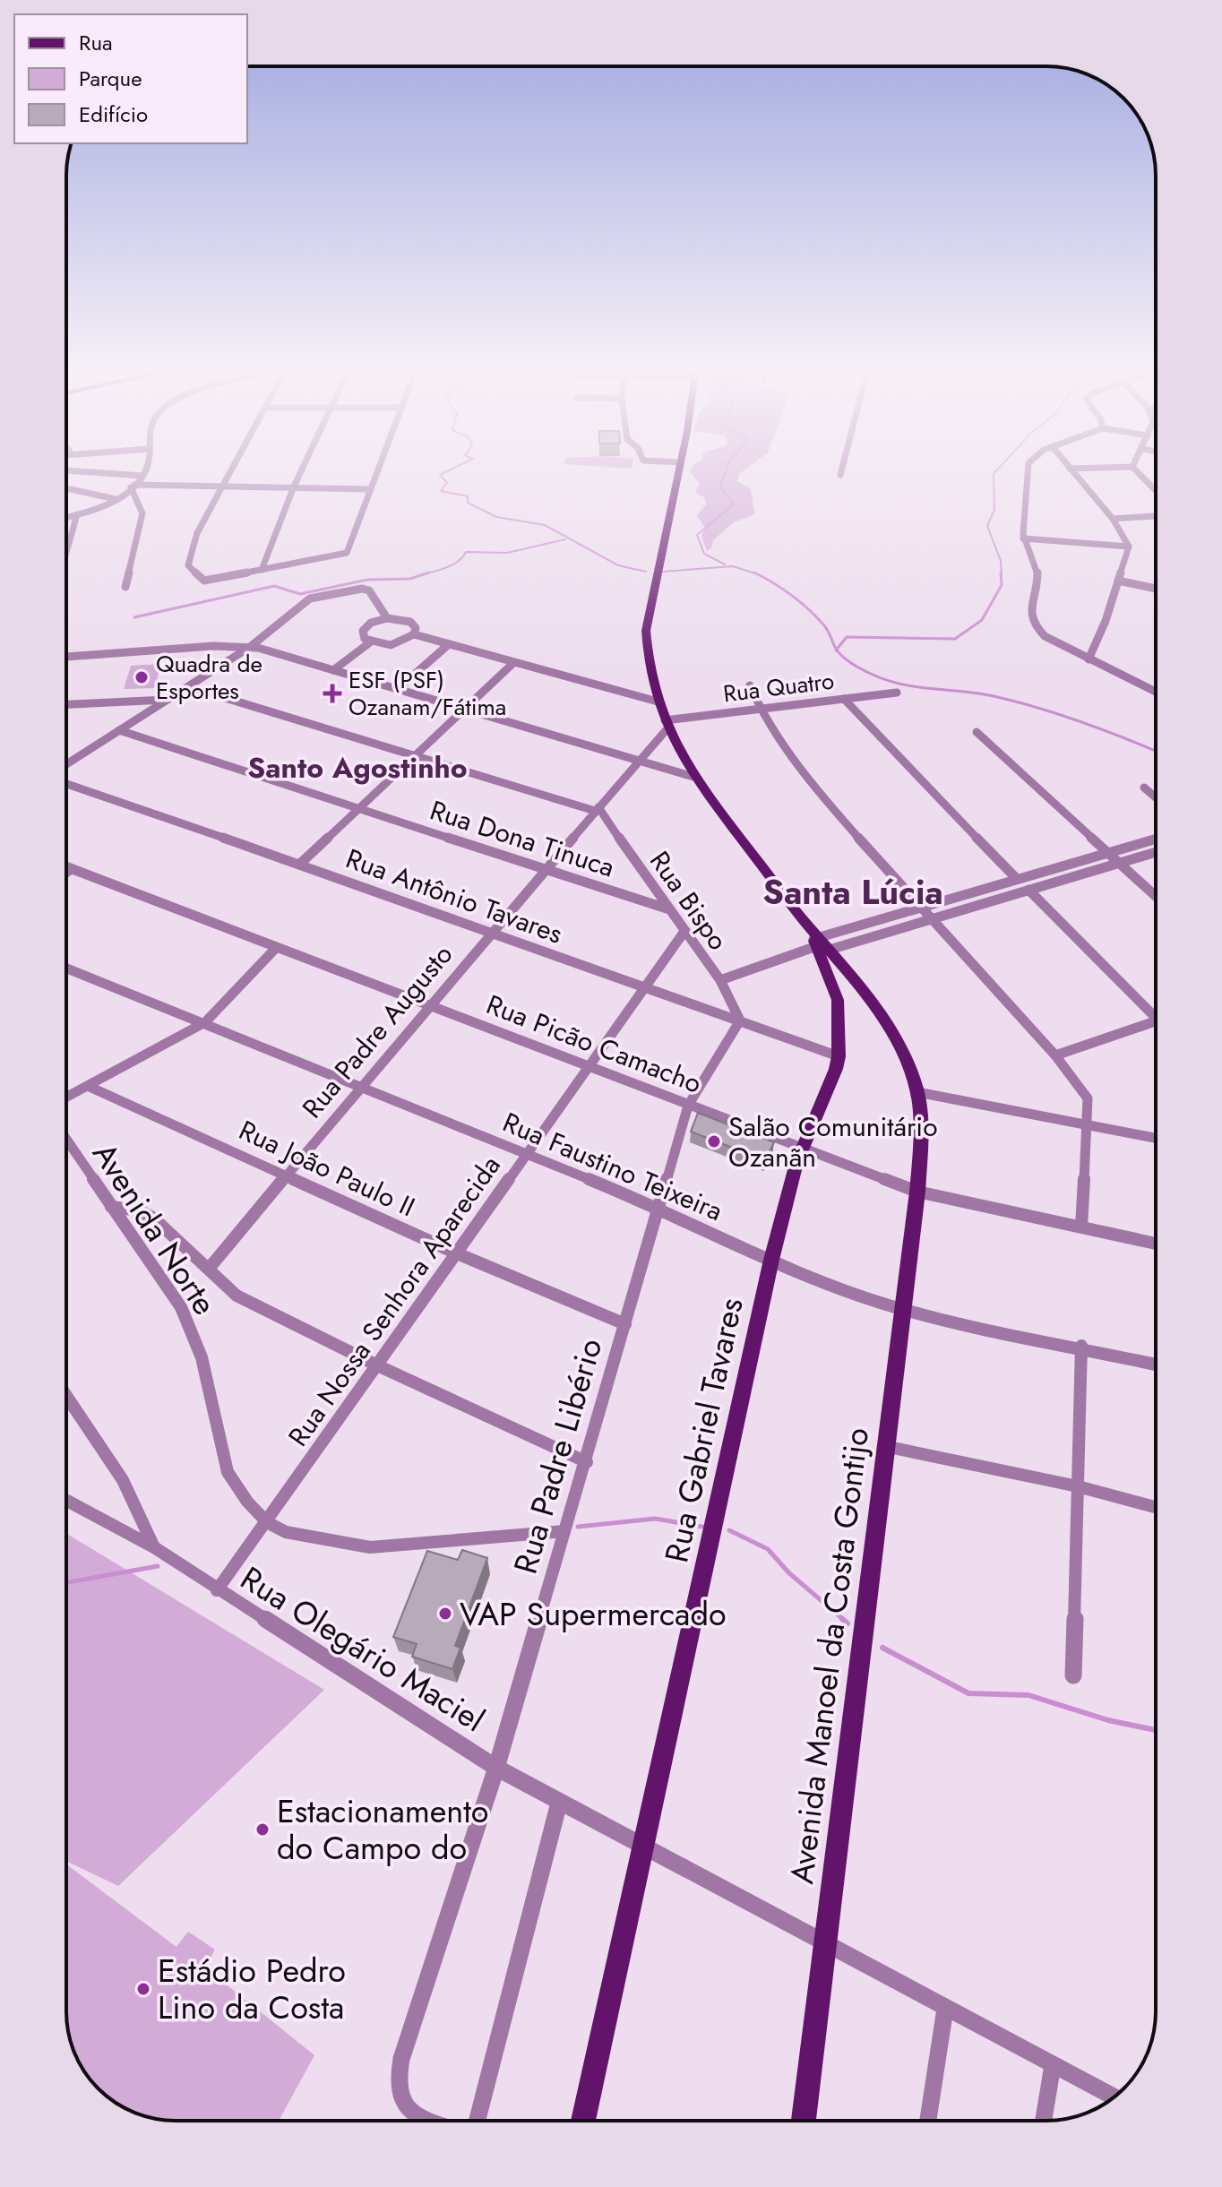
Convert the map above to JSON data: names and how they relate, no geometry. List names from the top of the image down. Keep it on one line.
{"streets":{"main road":["Rua Gabriel Tavares","Avenida Manoel da Costa Gontijo"],"street":["Rua Quatro","Rua Dona Tinuca","Rua Antônio Tavares","Rua Bispo","Rua Padre Augusto","Rua Picão Camacho","Rua Faustino Teixeira","Rua João Paulo II","Avenida Norte","Rua Nossa Senhora Aparecida","Rua Padre Libério","Rua Olegário Maciel"]},"crossings":[["Rua Quatro","Rua Padre Augusto"],["Rua Quatro","Avenida Manoel da Costa Gontijo"],["Rua Dona Tinuca","Rua Bispo"],["Rua Dona Tinuca","Rua Padre Augusto"],["Rua Antônio Tavares","Rua Bispo"],["Rua Antônio Tavares","Rua Padre Augusto"],["Rua Antônio Tavares","Rua Nossa Senhora Aparecida"],["Rua Antônio Tavares","Rua Gabriel Tavares"],["Rua Antônio Tavares","Rua Padre Libério"],["Rua Bispo","Rua Padre Augusto"],["Rua Bispo","Rua Nossa Senhora Aparecida"],["Rua Bispo","Rua Padre Libério"],["Rua Padre Augusto","Rua Picão Camacho"],["Rua Padre Augusto","Rua Faustino Teixeira"],["Rua Padre Augusto","Rua João Paulo II"],["Rua Padre Augusto","Avenida Manoel da Costa Gontijo"],["Rua Picão Camacho","Rua Nossa Senhora Aparecida"],["Rua Picão Camacho","Rua Gabriel Tavares"],["Rua Picão Camacho","Rua Padre Libério"],["Rua Picão Camacho","Avenida Manoel da Costa Gontijo"],["Rua Faustino Teixeira","Rua Nossa Senhora Aparecida"],["Rua Faustino Teixeira","Rua Gabriel Tavares"],["Rua Faustino Teixeira","Rua Padre Libério"],["Rua Faustino Teixeira","Avenida Manoel da Costa Gontijo"],["Rua João Paulo II","Rua Nossa Senhora Aparecida"],["Rua João Paulo II","Rua Padre Libério"],["Avenida Norte","Rua Nossa Senhora Aparecida"],["Avenida Norte","Rua Padre Libério"],["Rua Nossa Senhora Aparecida","Rua Olegário Maciel"],["Rua Gabriel Tavares","Rua Olegário Maciel"],["Rua Gabriel Tavares","Avenida Manoel da Costa Gontijo"],["Rua Padre Libério","Rua Olegário Maciel"],["Rua Olegário Maciel","Avenida Manoel da Costa Gontijo"]],"districts":["Santo Agostinho","Santa Lúcia"],"places":{"other":["Quadra de Esportes","Salão Comunitário Ozanãn","VAP Supermercado","Estacionamento do Campo do","Estádio Pedro Lino da Costa"],"health":["ESF (PSF) Ozanam/Fátima"]},"legend":["Rua","Parque","Edifício"]}
